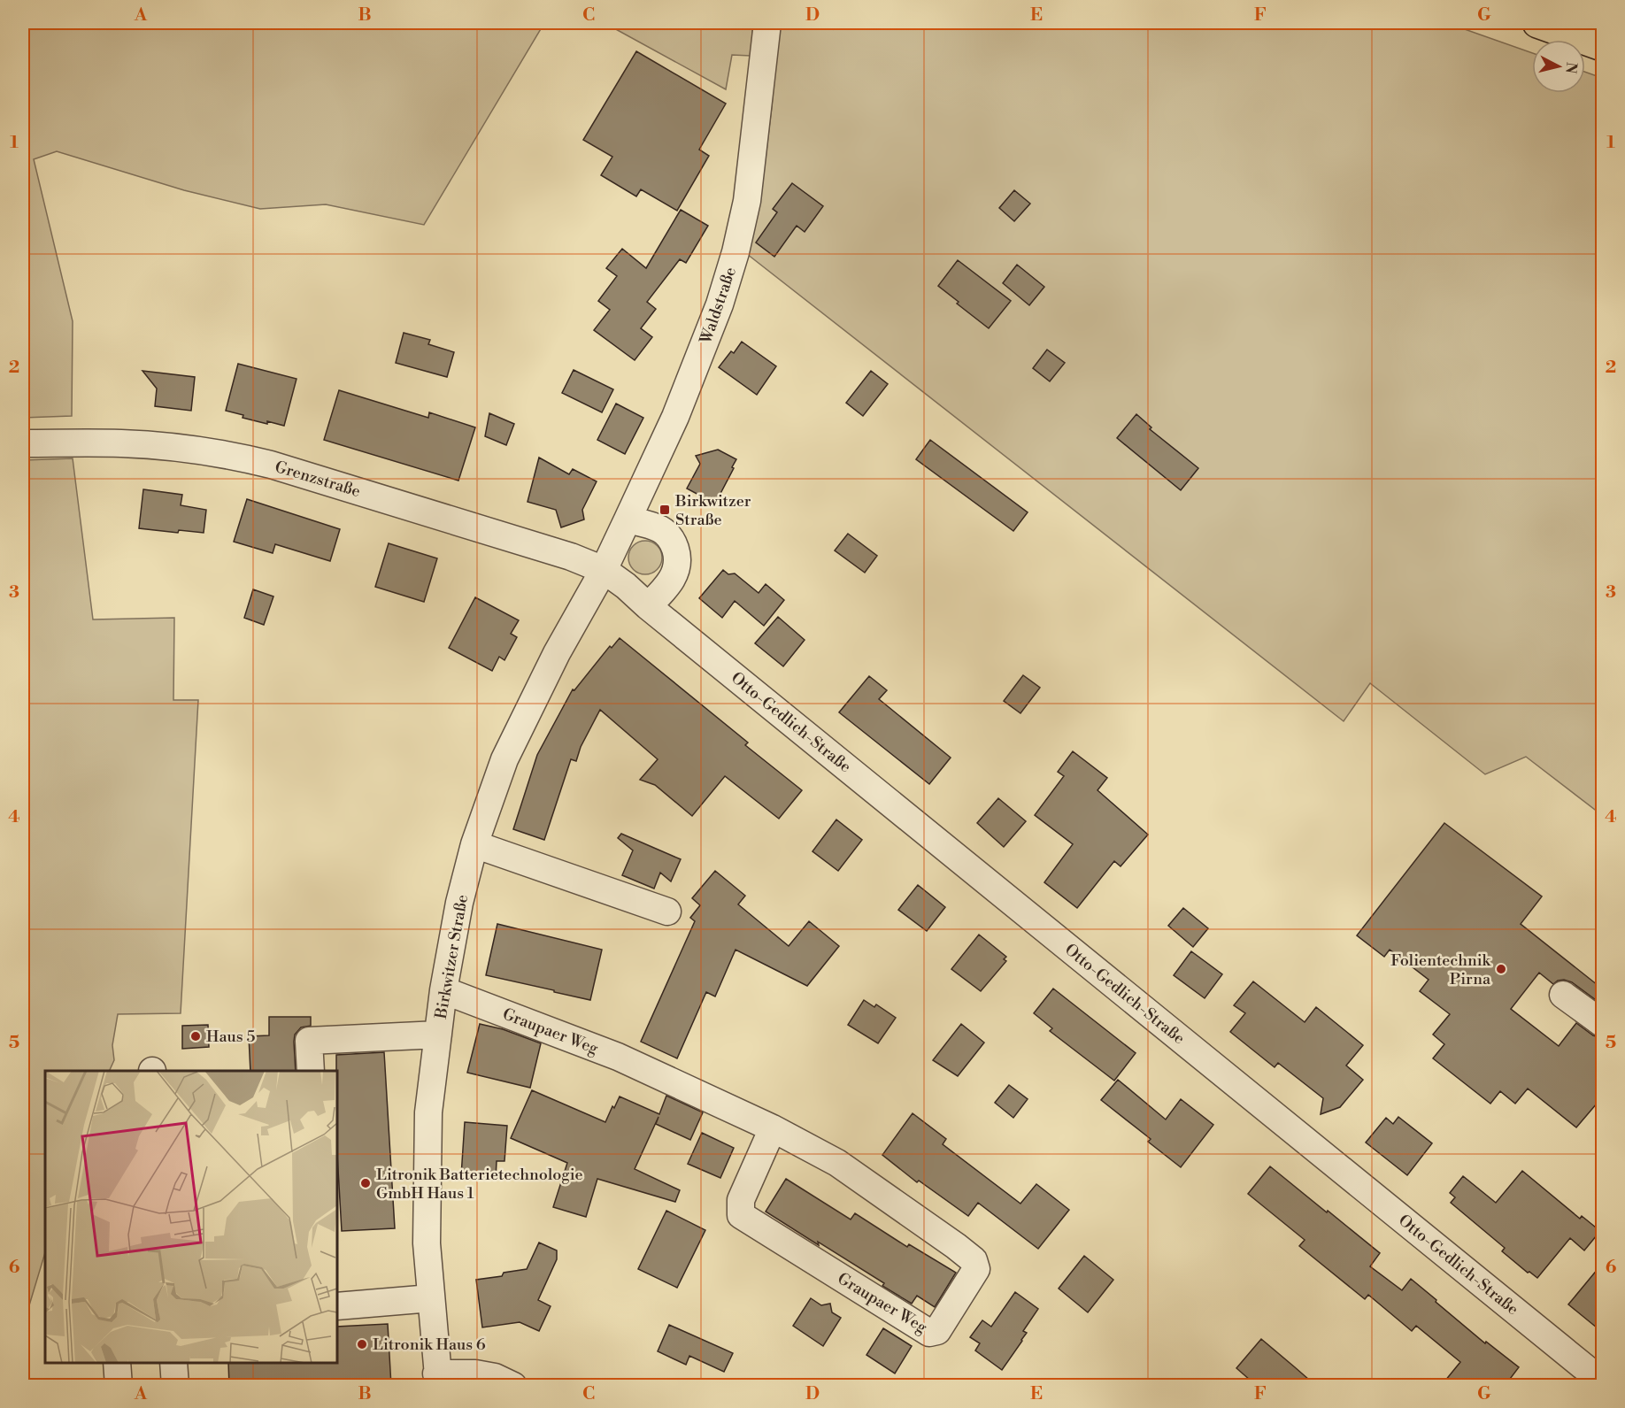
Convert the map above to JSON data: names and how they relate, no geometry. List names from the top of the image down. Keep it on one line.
{"streets":{"street":["Waldstraße","Grenzstraße","Otto-Gedlich-Straße","Birkwitzer Straße","Graupaer Weg"]},"crossings":[["Waldstraße","Grenzstraße"],["Waldstraße","Otto-Gedlich-Straße"],["Waldstraße","Birkwitzer Straße"],["Grenzstraße","Otto-Gedlich-Straße"],["Grenzstraße","Birkwitzer Straße"],["Otto-Gedlich-Straße","Birkwitzer Straße"],["Birkwitzer Straße","Graupaer Weg"]],"places":{"transit":["Birkwitzer Straße"],"other":["Folientechnik Pirna","Haus 5","Litronik Batterietechnologie GmbH Haus 1","Litronik Haus 6"]},"north":"right","grid":{"columns":["A","B","C","D","E","F","G"],"rows":["1","2","3","4","5","6"]}}
